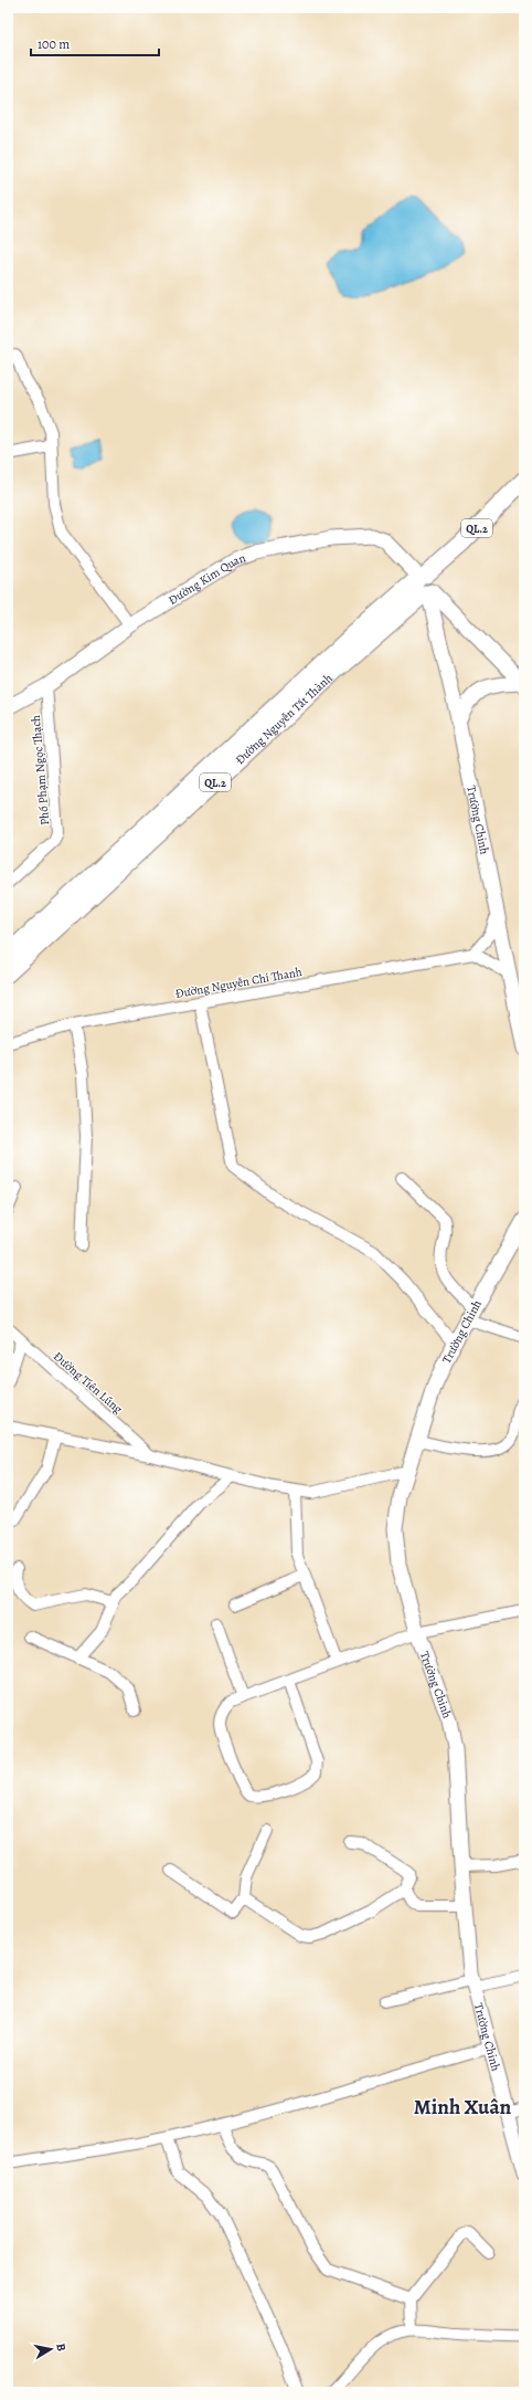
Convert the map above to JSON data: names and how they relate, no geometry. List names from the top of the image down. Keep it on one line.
{"streets":{"highway":["QL.2","Đường Nguyễn Tất Thành"],"main road":["Đường Kim Quan","Trường Chinh"],"street":["Phố Phạm Ngọc Thạch","Đường Nguyễn Chí Thanh","Đường Tiên Lũng"]},"crossings":[["QL.2","Đường Kim Quan"],["QL.2","Đường Nguyễn Tất Thành"],["QL.2","Trường Chinh"],["Đường Kim Quan","Đường Nguyễn Tất Thành"],["Đường Kim Quan","Phố Phạm Ngọc Thạch"],["Đường Kim Quan","Trường Chinh"],["Đường Nguyễn Tất Thành","Trường Chinh"]],"districts":["Minh Xuân"],"scale_bar":"100 m","north":"right"}
